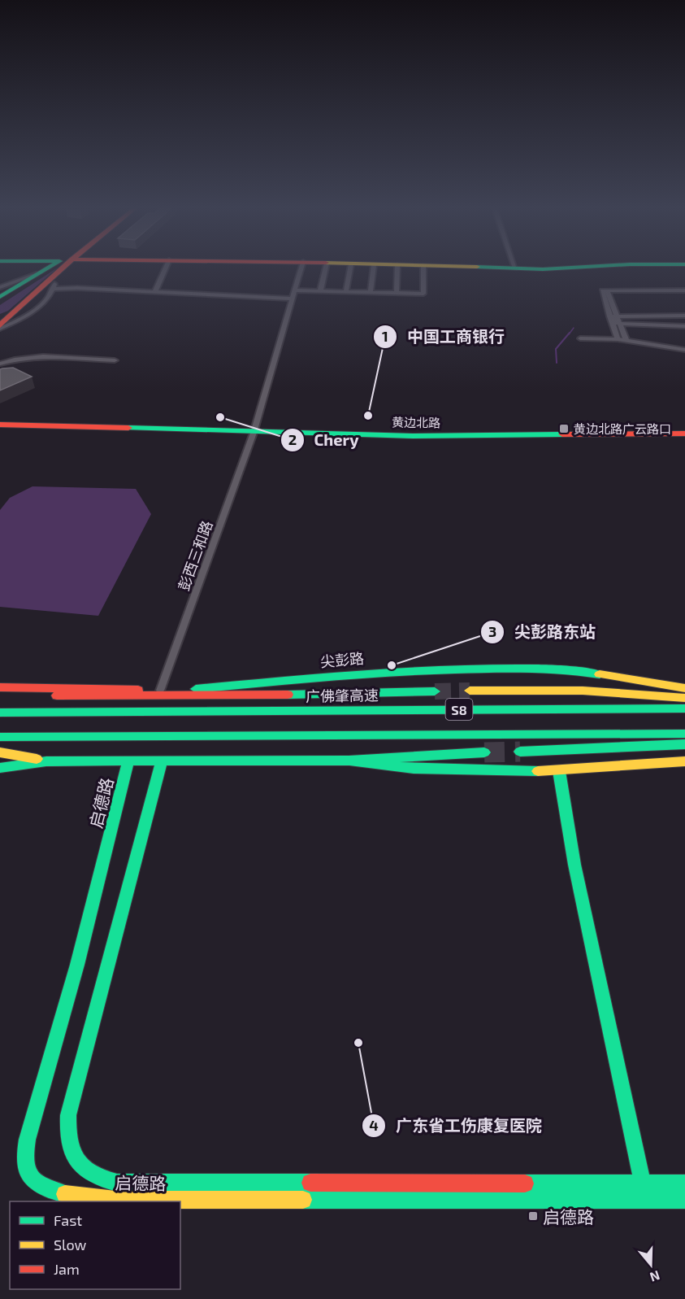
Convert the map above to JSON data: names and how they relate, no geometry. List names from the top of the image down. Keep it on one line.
{"streets":{"main road":["黄边北路","尖彭路","广佛肇高速","S8","启德路"],"street":["彭西三和路"]},"crossings":[["黄边北路","彭西三和路"],["彭西三和路","尖彭路"]],"places":{"other":["中国工商银行","Chery","尖彭路东站","广东省工伤康复医院"],"transit":["黄边北路广云路口","启德路"]},"legend":["Fast","Slow","Jam"],"north":"bottom"}
